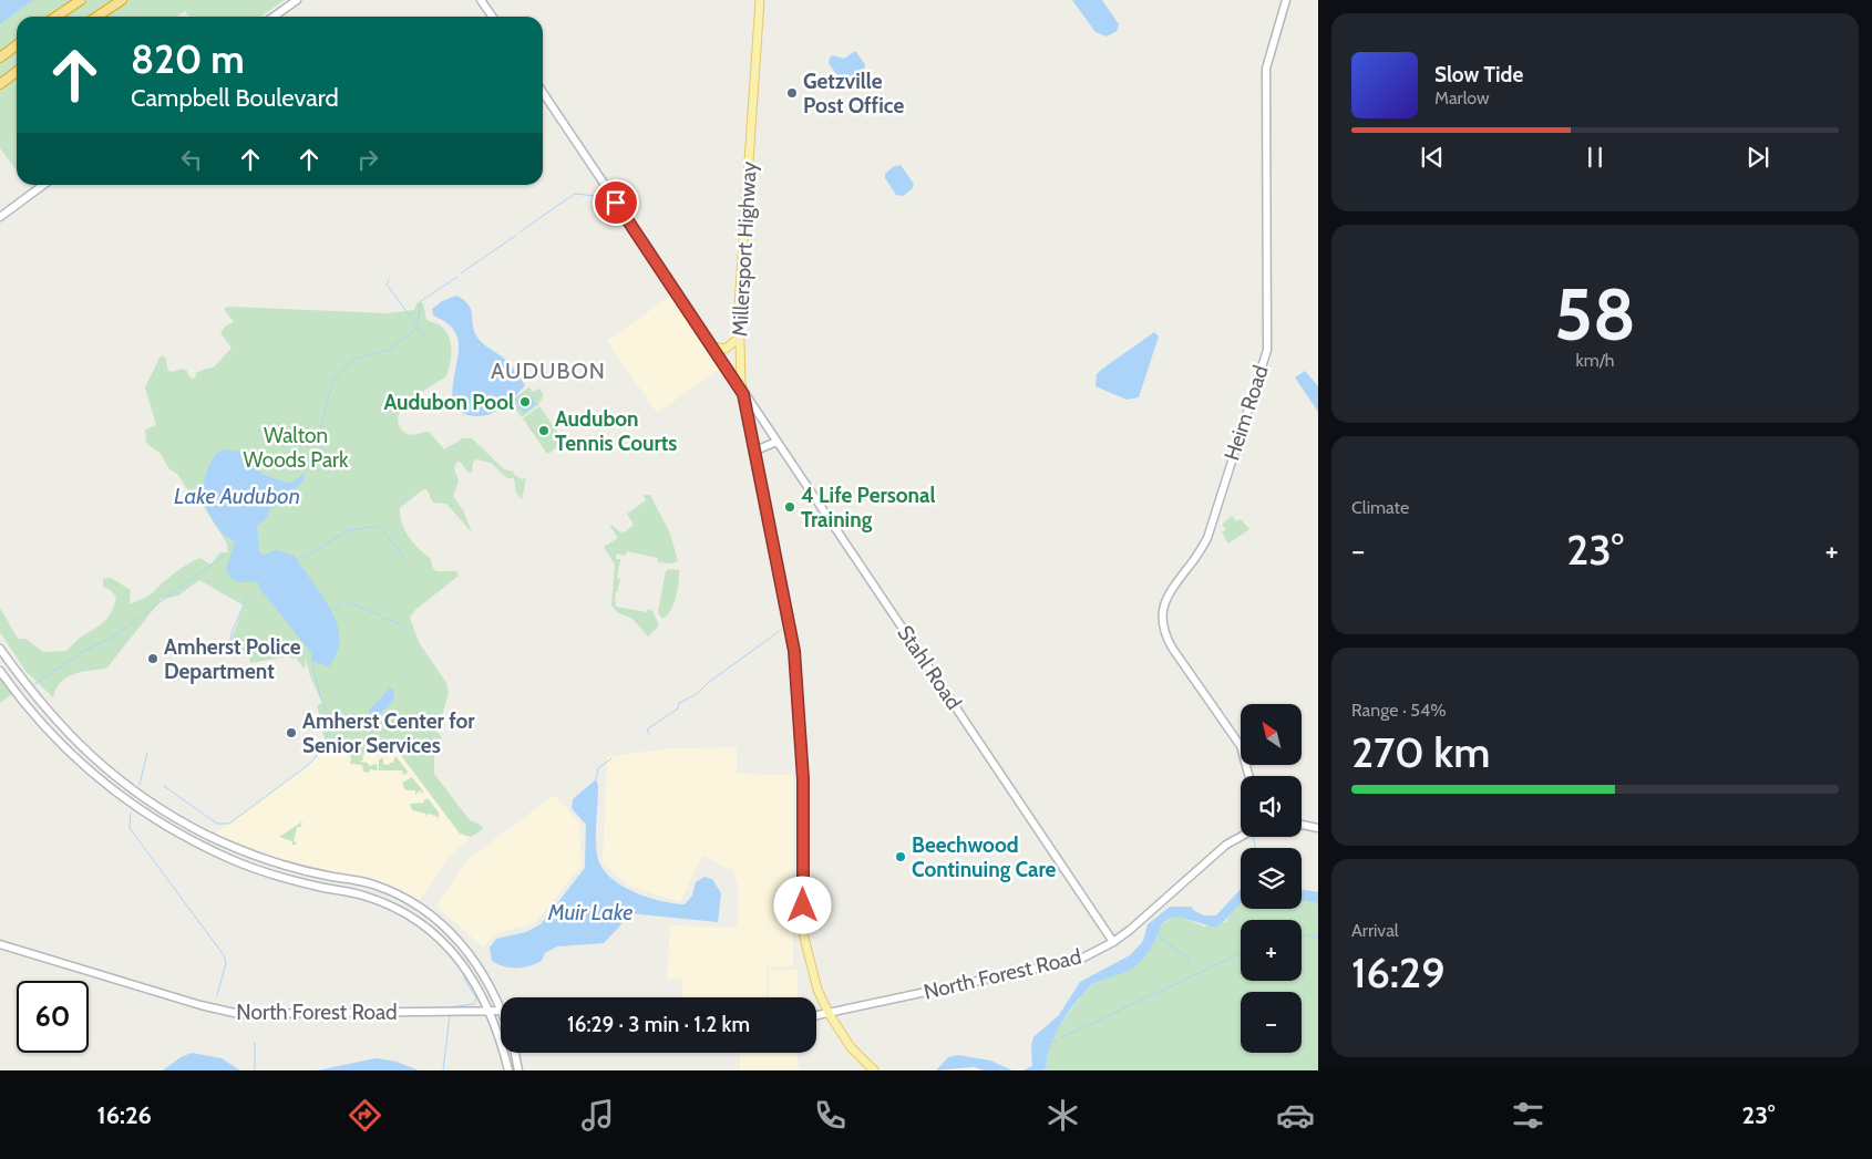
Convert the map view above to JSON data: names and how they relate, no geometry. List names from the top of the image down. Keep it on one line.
{"streets":{"main road":["Millersport Highway"],"street":["Heim Road","Stahl Road","North Forest Road"]},"crossings":[["Millersport Highway","Stahl Road"],["Millersport Highway","North Forest Road"],["Stahl Road","North Forest Road"]],"districts":["AUDUBON"],"water":["Lake Audubon","Muir Lake"],"parks":["Walton Woods Park"],"places":["Getzville Post Office","Audubon Pool","Audubon Tennis Courts","4 Life Personal Training","Amherst Police Department","Amherst Center for Senior Services","Beechwood Continuing Care"],"north":"top left","page":{"turn":["820 m","Campbell Boulevard"],"song":["Slow Tide","Marlow"],"tile":[["58","km/h"],"Climate",["Range · 54%","270 km"],["Arrival","16:29"]],"heat":["−","23°","+"],"map_buttons":["+","−"],"limit":"60","trip":"16:29 · 3 min · 1.2 km","tabs":["16:26","23°"]}}
